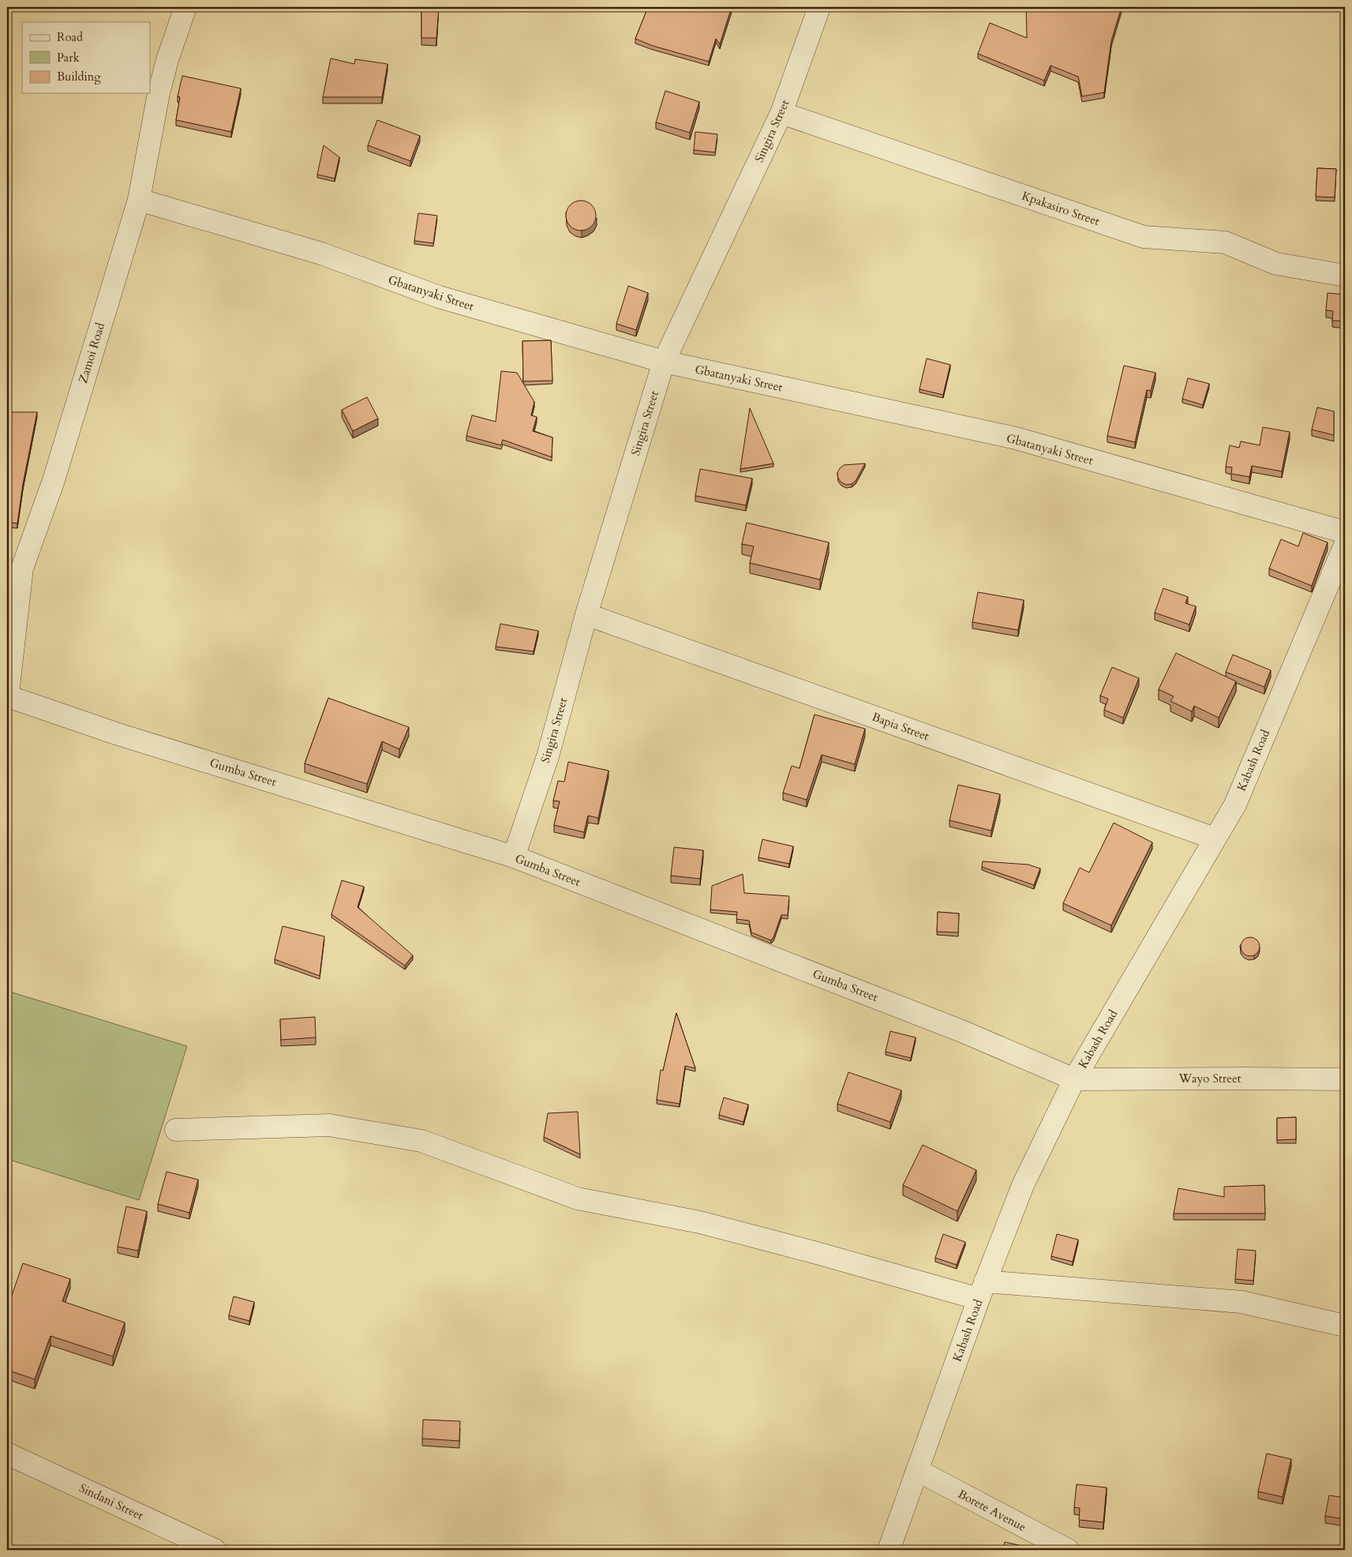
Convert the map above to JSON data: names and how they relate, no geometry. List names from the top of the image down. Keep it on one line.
{"streets":{"street":["Singira Street","Kpakasiro Street","Gbatanyaki Street","Zamoi Road","Bapia Street","Kabash Road","Gumba Street","Wayo Street","Sindani Street","Borete Avenue"]},"crossings":[["Singira Street","Kpakasiro Street"],["Singira Street","Gbatanyaki Street"],["Singira Street","Bapia Street"],["Singira Street","Gumba Street"],["Gbatanyaki Street","Zamoi Road"],["Zamoi Road","Gumba Street"],["Bapia Street","Kabash Road"],["Kabash Road","Gumba Street"],["Kabash Road","Wayo Street"],["Kabash Road","Borete Avenue"],["Gumba Street","Wayo Street"]],"legend":["Road","Park","Building"]}
